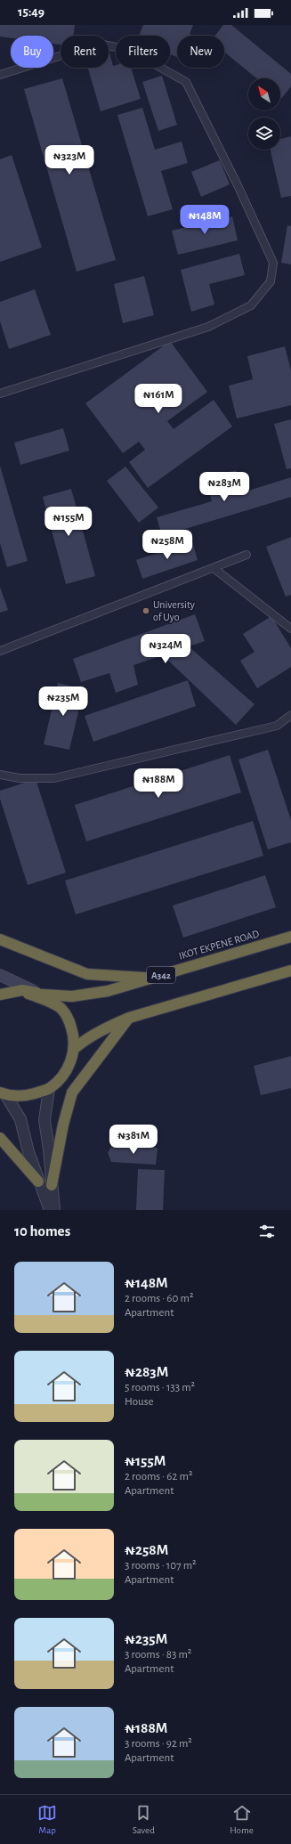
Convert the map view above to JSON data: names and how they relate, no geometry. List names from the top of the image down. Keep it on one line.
{"streets":{"highway":["IKOT EKPENE ROAD","A342"]},"crossings":[["IKOT EKPENE ROAD","A342"]],"places":["University of Uyo"],"north":"top left","page":{"status":"15:49","chip":["Buy","Rent","Filters","New"],"price":["₦323M","₦148M","₦161M","₦283M","₦155M","₦258M","₦324M","₦235M","₦188M","₦381M"],"heading":"10 homes","list":[{"name":"₦148M","note":"2 rooms · 60 m² · Apartment"},{"name":"₦283M","note":"5 rooms · 133 m² · House"},{"name":"₦155M","note":"2 rooms · 62 m² · Apartment"},{"name":"₦258M","note":"3 rooms · 107 m² · Apartment"},{"name":"₦235M","note":"3 rooms · 83 m² · Apartment"},{"name":"₦188M","note":"3 rooms · 92 m² · Apartment"}],"tabs":["Map","Saved","Home"]}}
